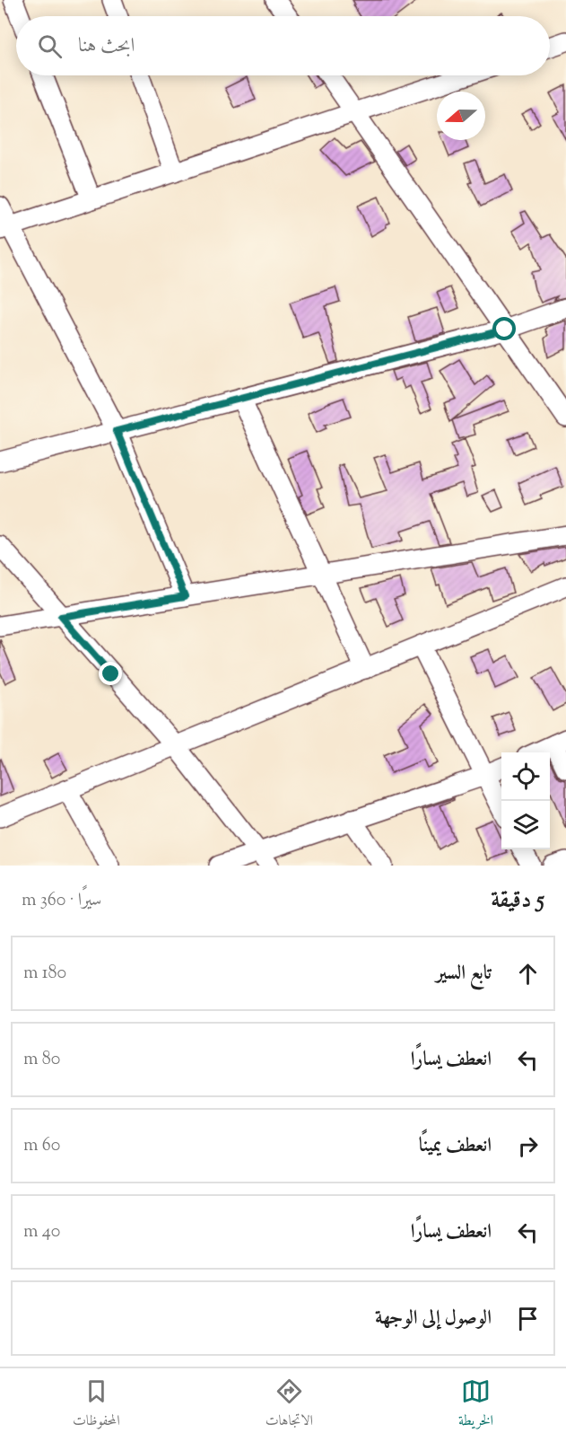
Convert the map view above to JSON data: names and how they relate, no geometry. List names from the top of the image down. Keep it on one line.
{"north":"left","page":{"search":"ابحث هنا","heading":["5 دقيقة","سيرًا · 360 m"],"list":[["تابع السير","180 m"],["انعطف يسارًا","80 m"],["انعطف يمينًا","60 m"],["انعطف يسارًا","40 m"],"الوصول إلى الوجهة"],"nav":["الخريطة","الاتجاهات","المحفوظات"]}}
